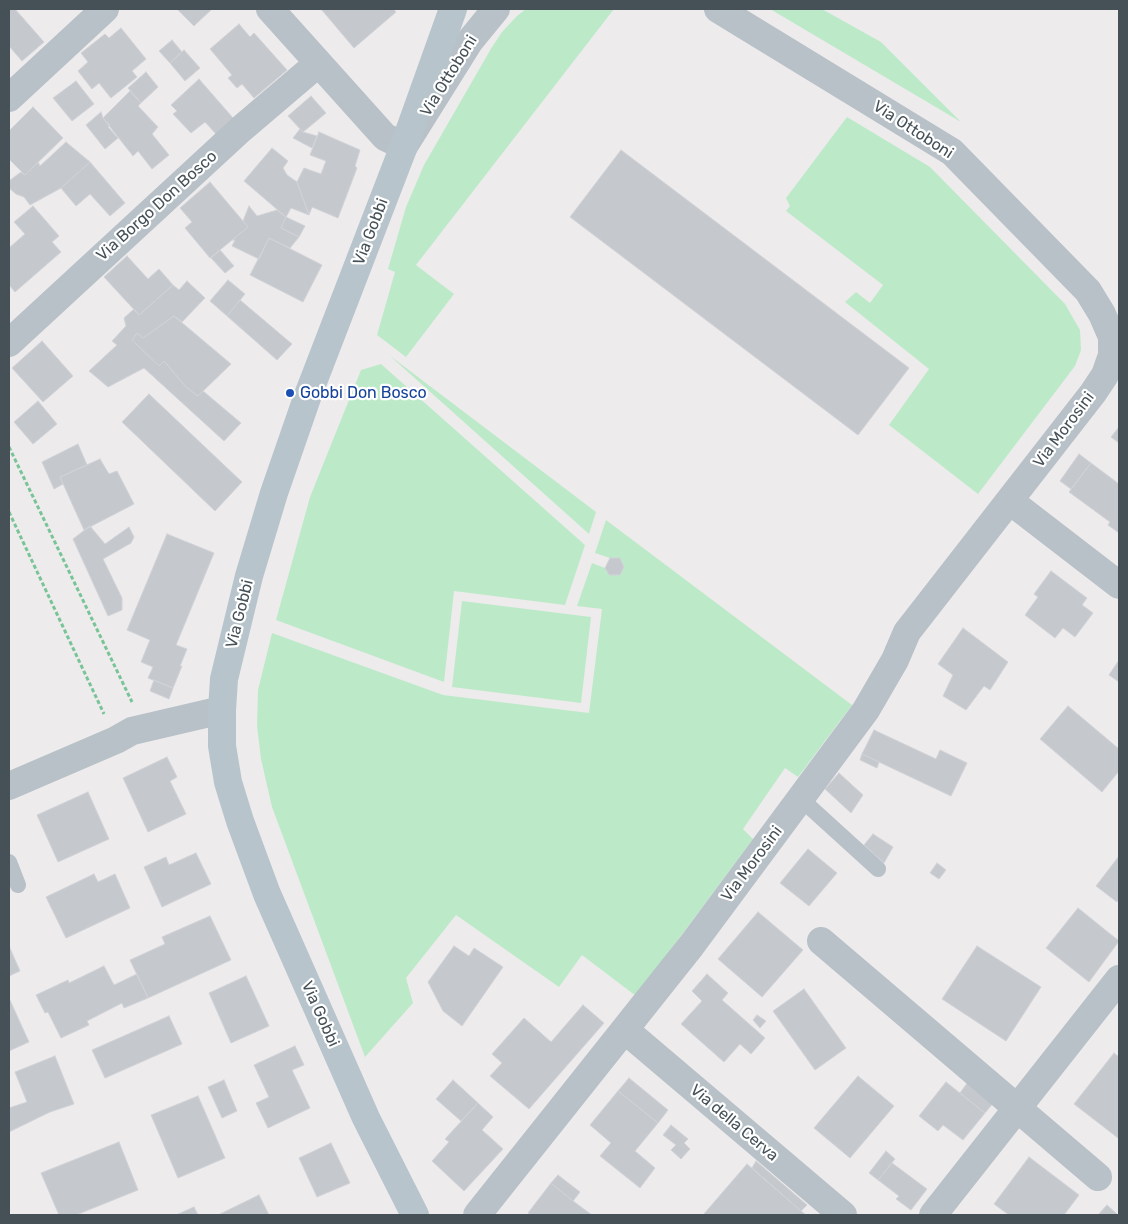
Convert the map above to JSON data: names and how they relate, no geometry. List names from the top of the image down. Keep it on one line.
{"streets":{"street":["Via Ottoboni","Via Borgo Don Bosco","Via Gobbi","Via Morosini","Via della Cerva"]},"crossings":[["Via Ottoboni","Via Gobbi"],["Via Ottoboni","Via Morosini"],["Via Morosini","Via della Cerva"]],"places":["Gobbi Don Bosco"]}
